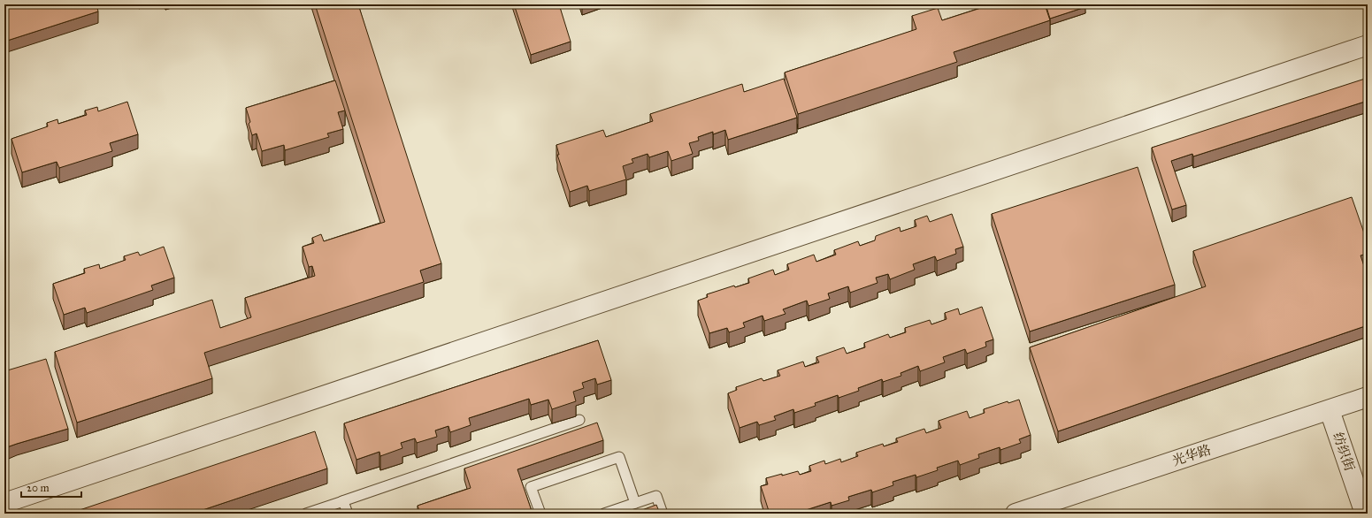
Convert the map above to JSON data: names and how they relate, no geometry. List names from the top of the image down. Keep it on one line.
{"streets":{"street":["纺织街","光华路"]},"crossings":[["纺织街","光华路"]],"scale_bar":"20 m"}
